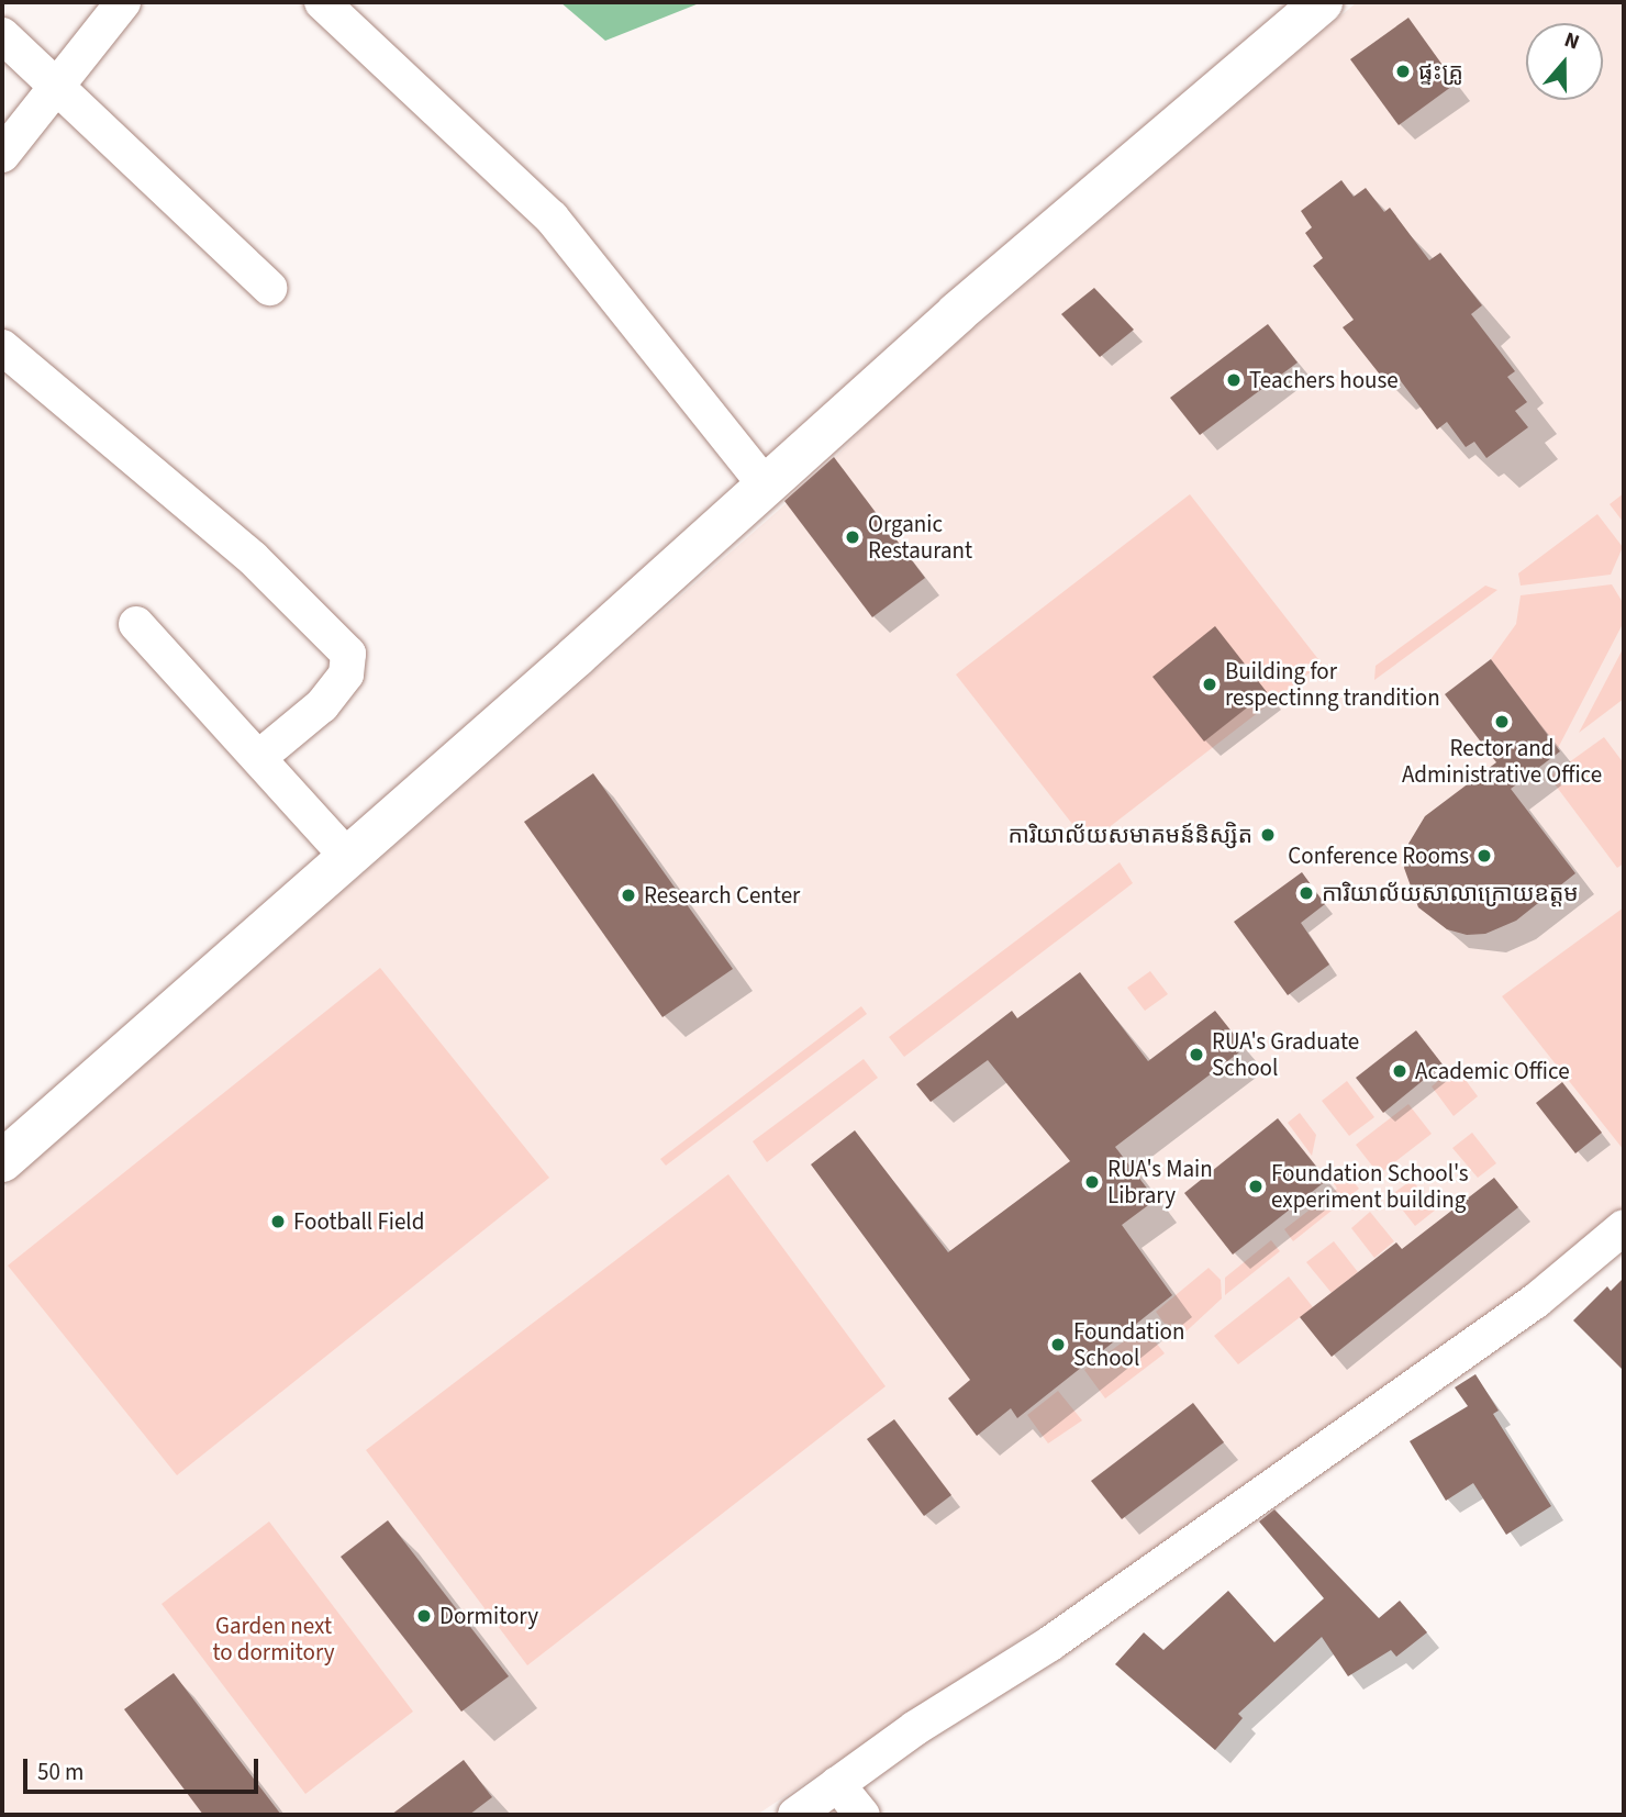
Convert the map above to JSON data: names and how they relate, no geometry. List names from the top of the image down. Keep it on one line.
{"parks":["Garden next to dormitory"],"places":["ផ្ទះគ្រូ","Teachers house","Organic Restaurant","Building for respectinng trandition","Rector and Administrative Office","ការិយាល័យសមាគមន៍និស្សិត","Conference Rooms","ការិយាល័យសាលាក្រោយឧត្តម","Research Center","RUA's Graduate School","Academic Office","RUA's Main Library","Foundation School's experiment building","Football Field","Foundation School","Dormitory"],"scale_bar":"50 m","north":"top"}
